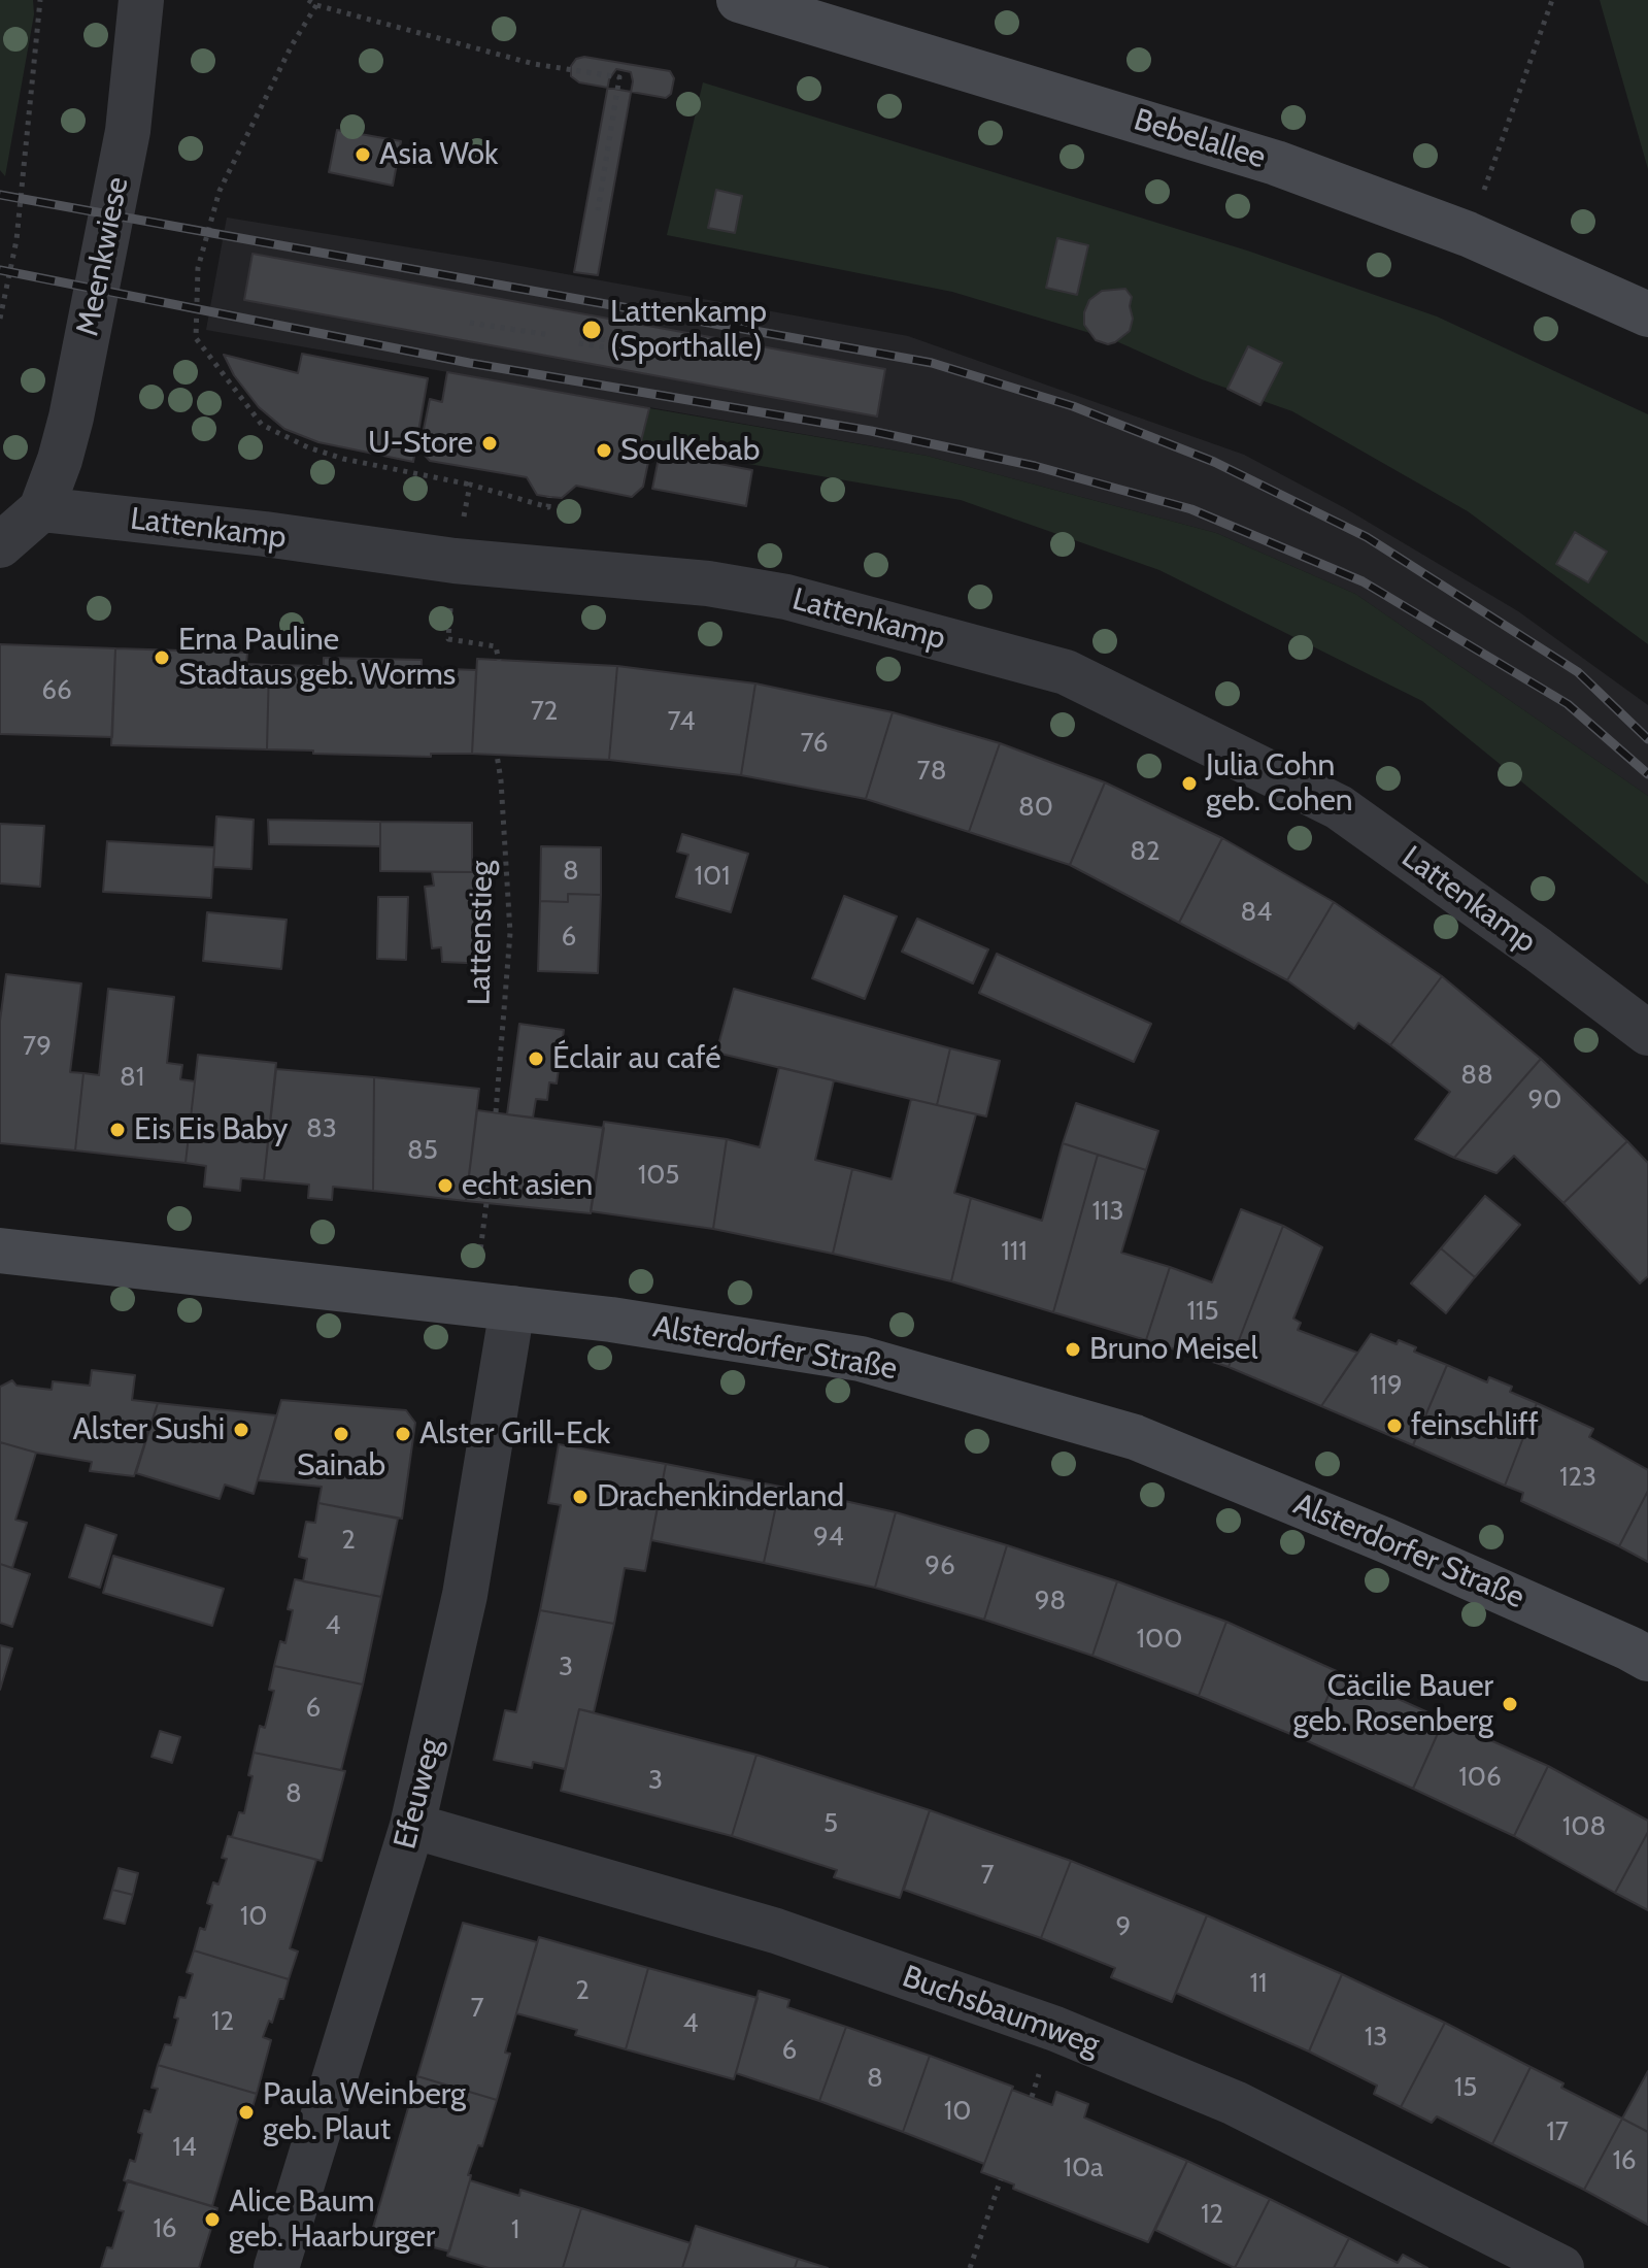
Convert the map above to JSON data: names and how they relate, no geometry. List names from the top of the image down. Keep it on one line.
{"streets":{"street":["Bebelallee","Meenkwiese","Lattenkamp","Alsterdorfer Straße","Efeuweg","Buchsbaumweg"],"path":["Lattenstieg"]},"crossings":[["Meenkwiese","Lattenkamp"],["Alsterdorfer Straße","Efeuweg"],["Efeuweg","Buchsbaumweg"]],"places":["Asia Wok","Lattenkamp (Sporthalle)","U-Store","SoulKebab","Erna Pauline Stadtaus geb. Worms","Julia Cohn geb. Cohen","Éclair au café","Eis Eis Baby","echt asien","Bruno Meisel","feinschliff","Alster Sushi","Sainab","Alster Grill-Eck","Drachenkinderland","Cäcilie Bauer geb. Rosenberg","Paula Weinberg geb. Plaut","Alice Baum geb. Haarburger"],"house_numbers":["66","72","74","76","78","80","82","8","101","84","6","79","88","81","90","83","85","105","113","111","115","119","123","94","2","96","98","4","100","3","6","106","3","8","5","108","7","10","9","11","2","7","12","4","13","6","8","15","10","17","14","16","10a","12","16","1"]}
